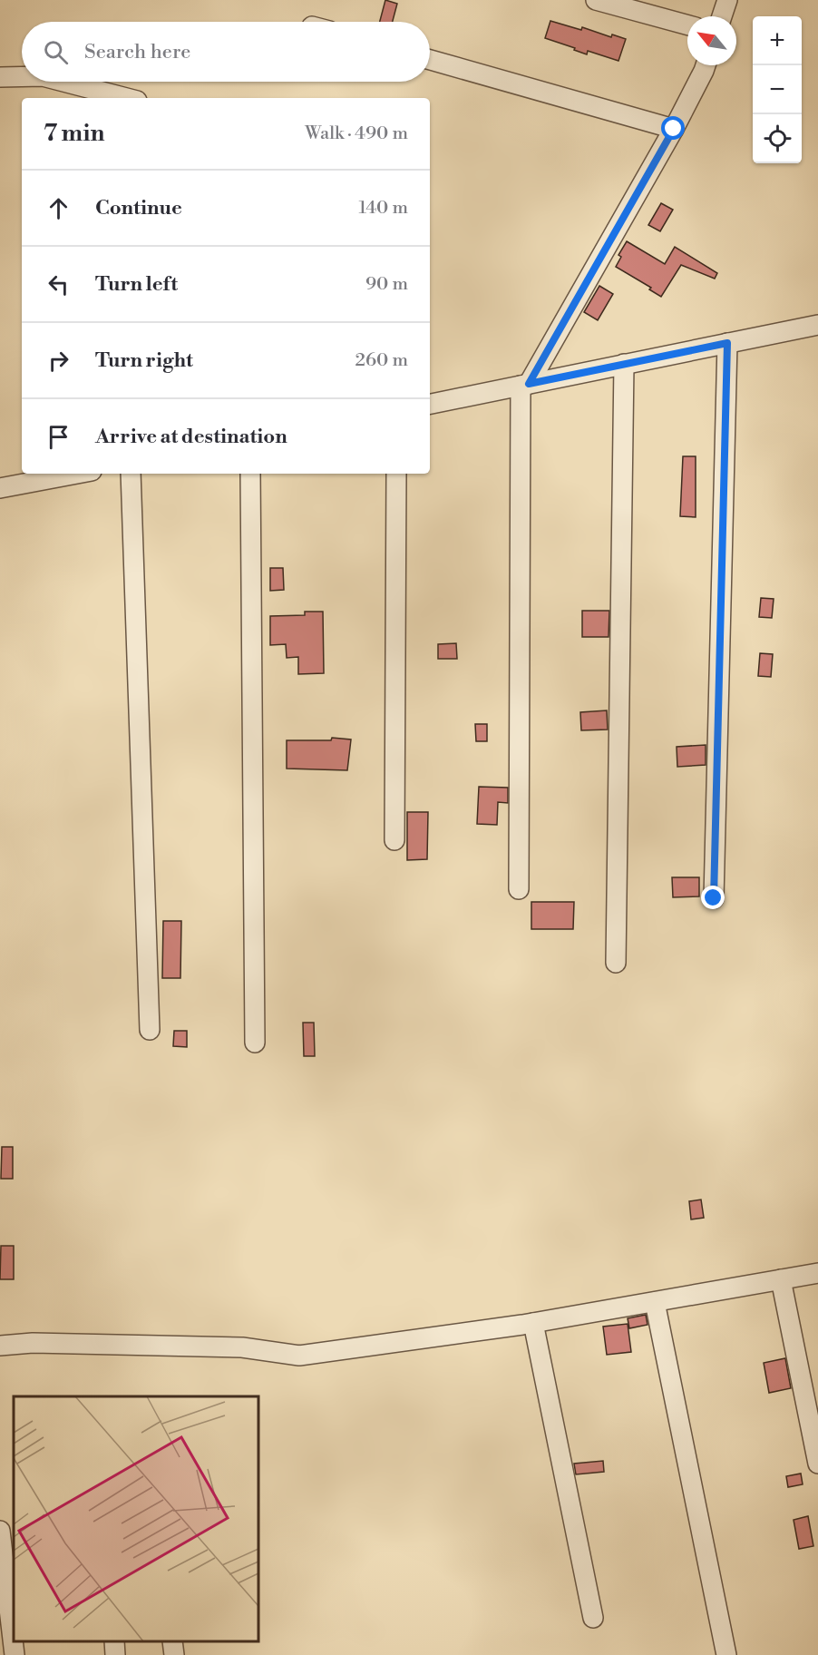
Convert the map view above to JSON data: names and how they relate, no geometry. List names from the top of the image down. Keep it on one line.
{"north":"top left","page":{"map_buttons":["+","−"],"search":"Search here","heading":["7 min","Walk · 490 m"],"list":[["Continue","140 m"],["Turn left","90 m"],["Turn right","260 m"],"Arrive at destination"]}}
